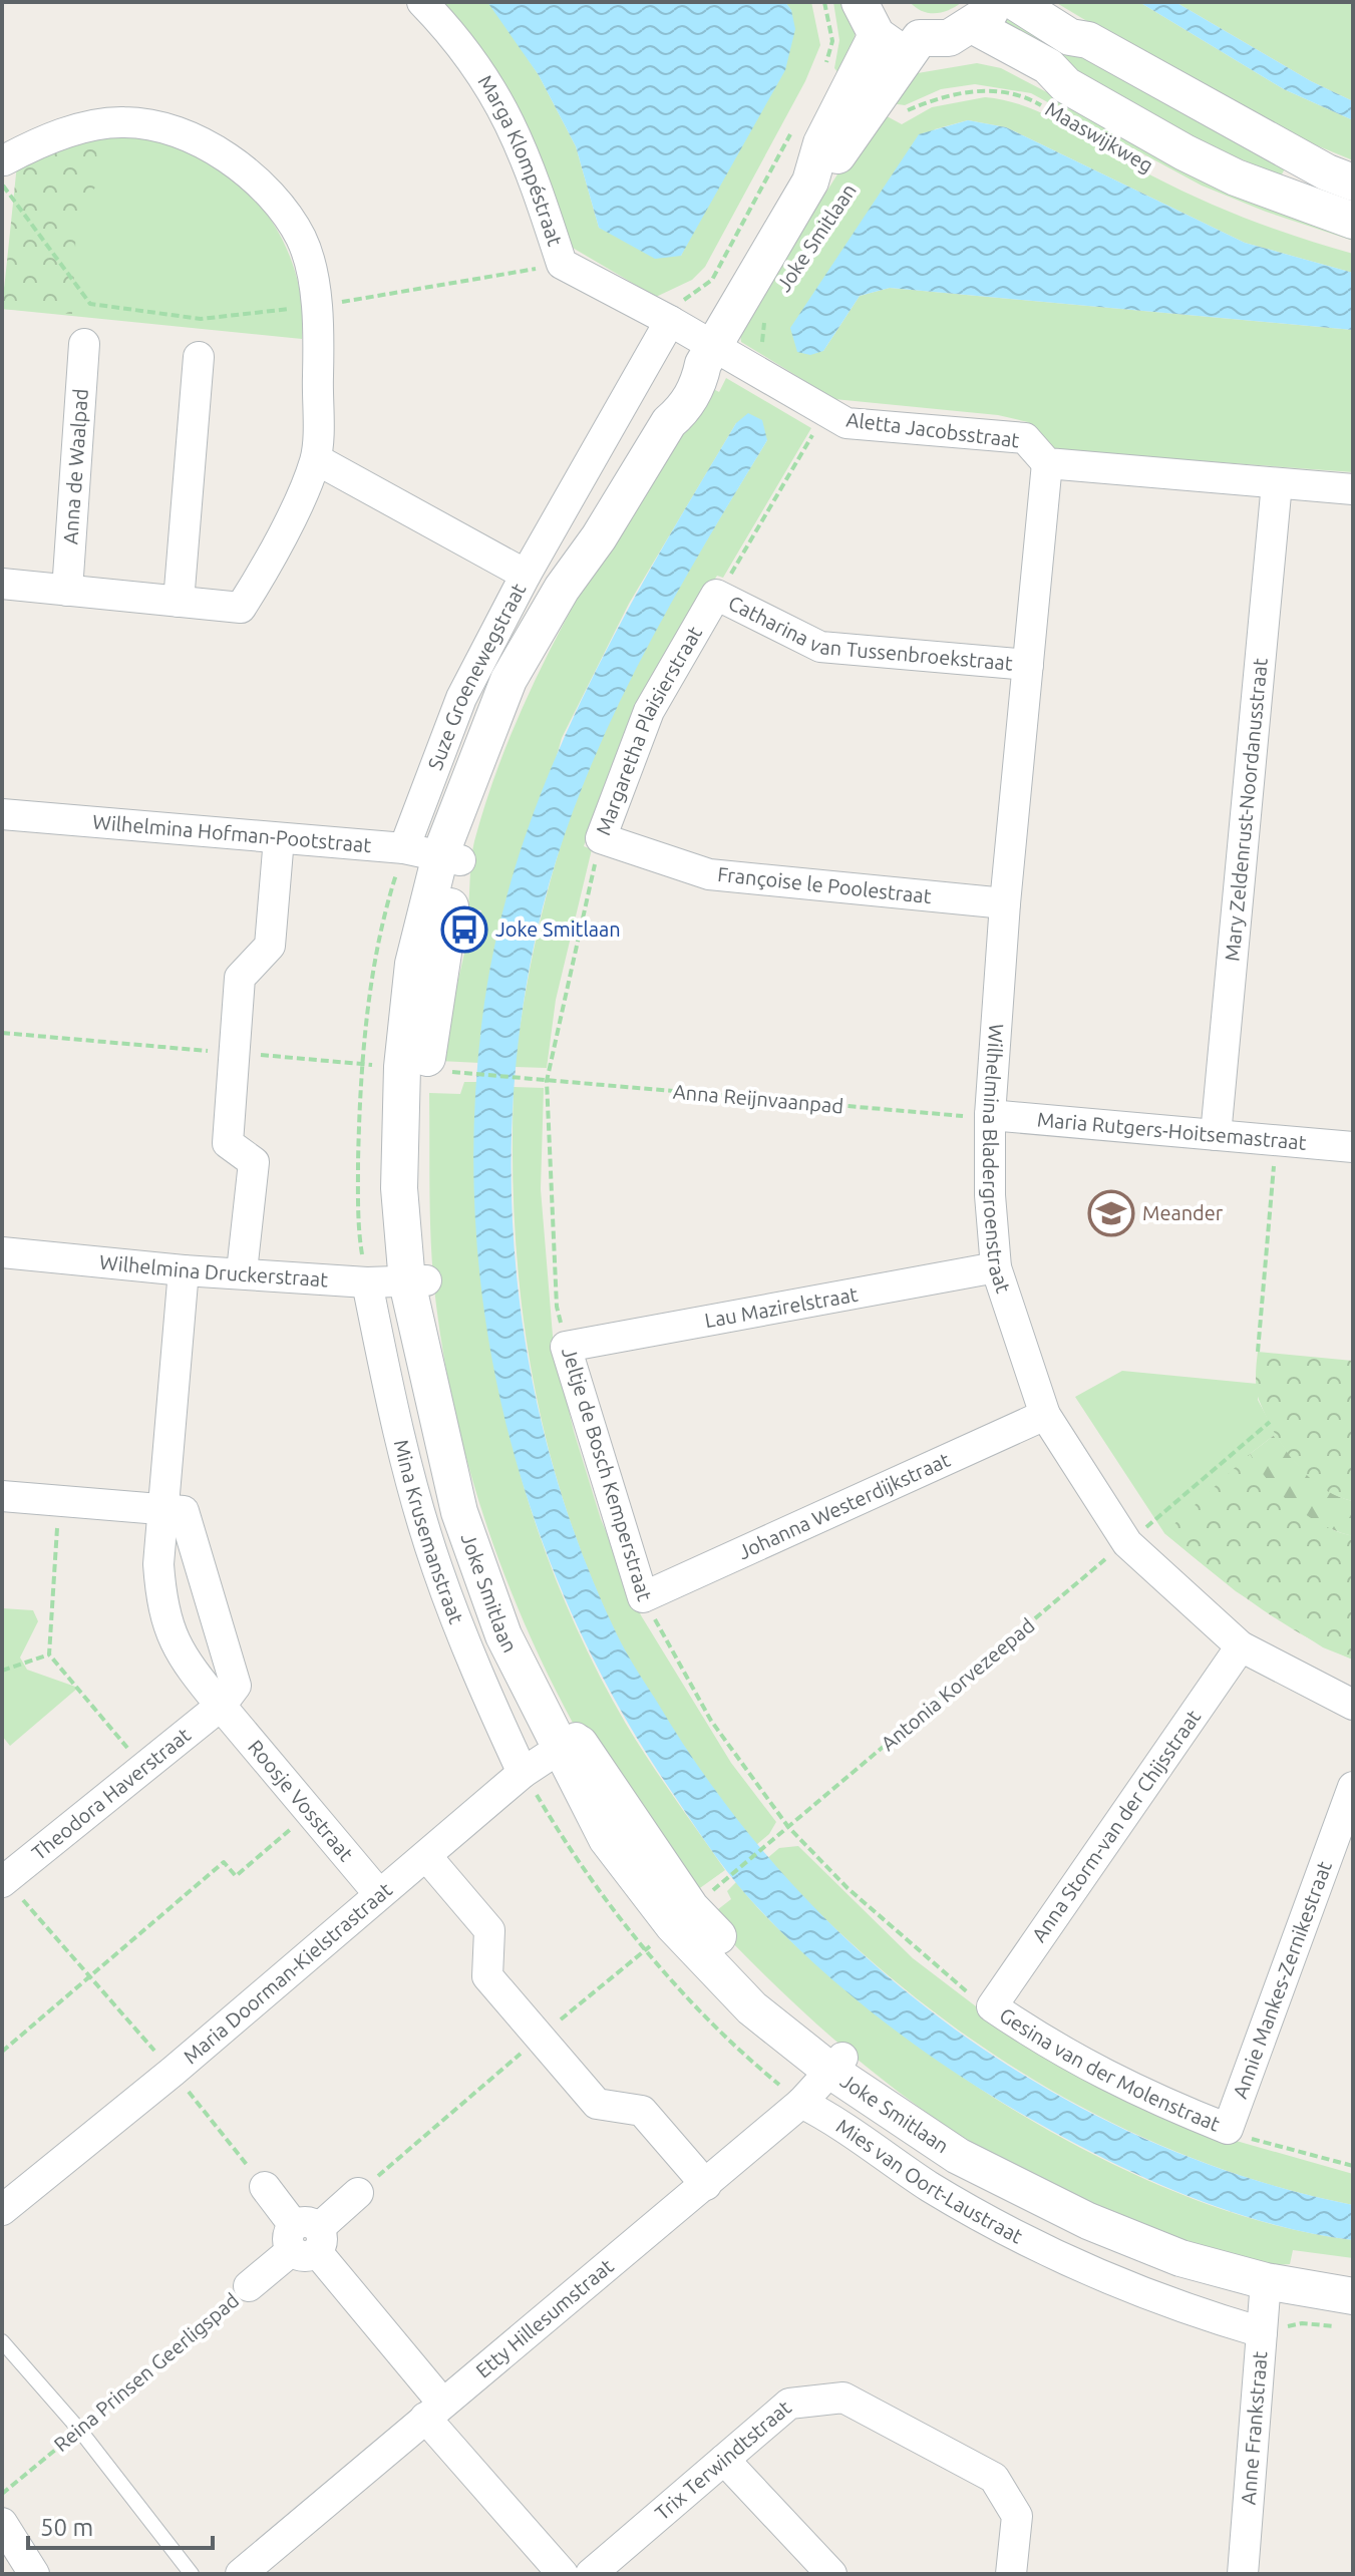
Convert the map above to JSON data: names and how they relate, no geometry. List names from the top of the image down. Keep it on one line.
{"streets":{"street":["Maaswijkweg","Marga Klompéstraat","Joke Smitlaan","Aletta Jacobsstraat","Anna de Waalpad","Catharina van Tussenbroekstraat","Suze Groenewegstraat","Margaretha Plaisierstraat","Mary Zeldenrust-Noordanusstraat","Wilhelmina Hofman-Pootstraat","Françoise le Poolestraat","Maria Rutgers-Hoitsemastraat","Wilhelmina Bladergroenstraat","Wilhelmina Druckerstraat","Lau Mazirelstraat","Jeltje de Bosch Kemperstraat","Johanna Westerdijkstraat","Mina Krusemanstraat","Theodora Haverstraat","Roosje Vosstraat","Anna Storm-van der Chijsstraat","Maria Doorman-Kielstrastraat","Annie Mankes-Zernikestraat","Gesina van der Molenstraat","Mies van Oort-Laustraat","Etty Hillesumstraat","Reina Prinsen Geerligspad","Anne Frankstraat","Trix Terwindtstraat"],"path":["Anna Reijnvaanpad","Antonia Korvezeepad"]},"crossings":[["Maaswijkweg","Joke Smitlaan"],["Marga Klompéstraat","Joke Smitlaan"],["Marga Klompéstraat","Aletta Jacobsstraat"],["Marga Klompéstraat","Suze Groenewegstraat"],["Joke Smitlaan","Aletta Jacobsstraat"],["Joke Smitlaan","Wilhelmina Hofman-Pootstraat"],["Joke Smitlaan","Wilhelmina Druckerstraat"],["Joke Smitlaan","Maria Doorman-Kielstrastraat"],["Joke Smitlaan","Etty Hillesumstraat"],["Joke Smitlaan","Anne Frankstraat"],["Aletta Jacobsstraat","Wilhelmina Bladergroenstraat"],["Catharina van Tussenbroekstraat","Margaretha Plaisierstraat"],["Catharina van Tussenbroekstraat","Wilhelmina Bladergroenstraat"],["Suze Groenewegstraat","Wilhelmina Hofman-Pootstraat"],["Margaretha Plaisierstraat","Françoise le Poolestraat"],["Margaretha Plaisierstraat","Anna Reijnvaanpad"],["Margaretha Plaisierstraat","Jeltje de Bosch Kemperstraat"],["Mary Zeldenrust-Noordanusstraat","Maria Rutgers-Hoitsemastraat"],["Françoise le Poolestraat","Wilhelmina Bladergroenstraat"],["Anna Reijnvaanpad","Maria Rutgers-Hoitsemastraat"],["Anna Reijnvaanpad","Wilhelmina Bladergroenstraat"],["Anna Reijnvaanpad","Jeltje de Bosch Kemperstraat"],["Maria Rutgers-Hoitsemastraat","Wilhelmina Bladergroenstraat"],["Wilhelmina Bladergroenstraat","Lau Mazirelstraat"],["Wilhelmina Bladergroenstraat","Johanna Westerdijkstraat"],["Wilhelmina Bladergroenstraat","Antonia Korvezeepad"],["Wilhelmina Bladergroenstraat","Anna Storm-van der Chijsstraat"],["Wilhelmina Druckerstraat","Mina Krusemanstraat"],["Wilhelmina Druckerstraat","Roosje Vosstraat"],["Lau Mazirelstraat","Jeltje de Bosch Kemperstraat"],["Jeltje de Bosch Kemperstraat","Johanna Westerdijkstraat"],["Jeltje de Bosch Kemperstraat","Antonia Korvezeepad"],["Jeltje de Bosch Kemperstraat","Gesina van der Molenstraat"],["Mina Krusemanstraat","Maria Doorman-Kielstrastraat"],["Antonia Korvezeepad","Gesina van der Molenstraat"],["Theodora Haverstraat","Roosje Vosstraat"],["Roosje Vosstraat","Maria Doorman-Kielstrastraat"],["Anna Storm-van der Chijsstraat","Gesina van der Molenstraat"],["Annie Mankes-Zernikestraat","Gesina van der Molenstraat"],["Mies van Oort-Laustraat","Etty Hillesumstraat"],["Mies van Oort-Laustraat","Anne Frankstraat"]],"places":{"bus stop":["Joke Smitlaan"],"school or university":["Meander"]},"scale_bar":"50 m"}
